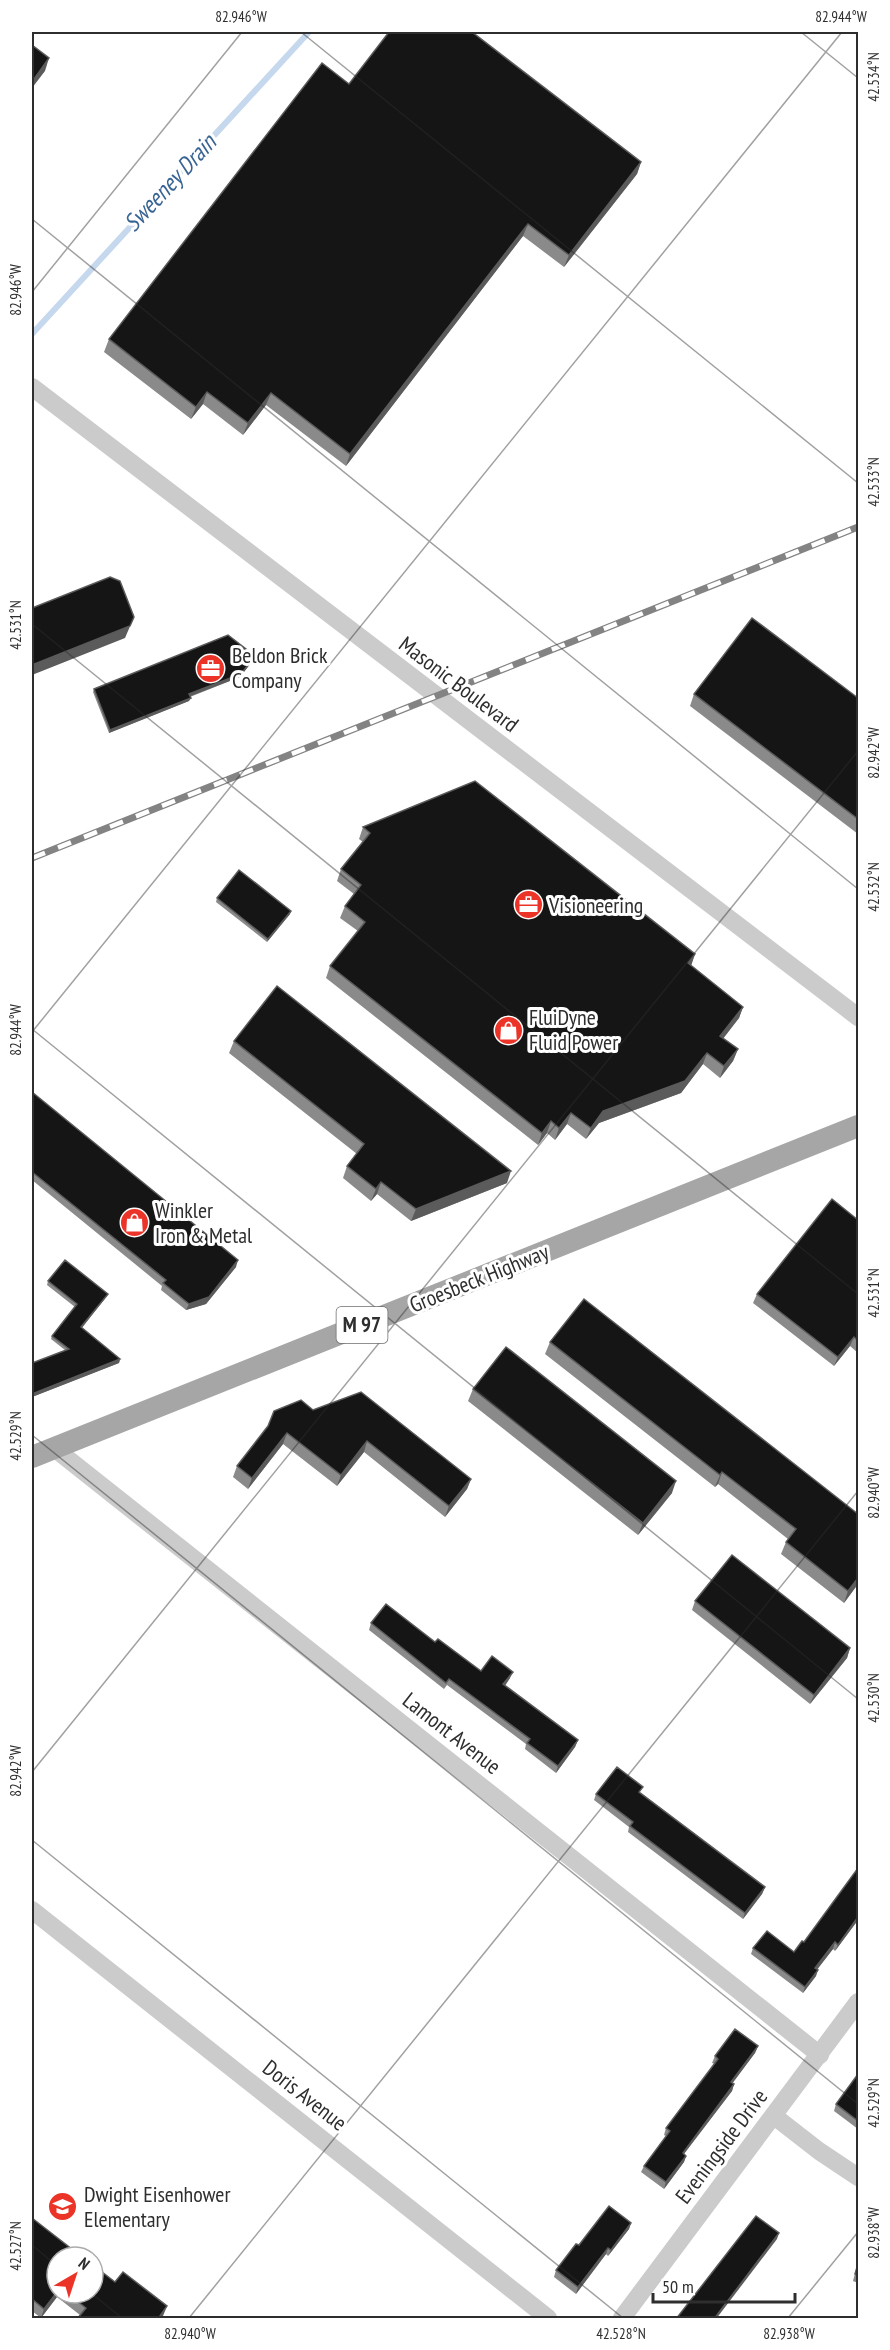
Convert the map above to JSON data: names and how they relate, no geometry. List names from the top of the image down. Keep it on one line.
{"streets":{"main road":["Groesbeck Highway","M 97"],"street":["Masonic Boulevard","Lamont Avenue","Doris Avenue","Eveningside Drive"]},"crossings":[["Groesbeck Highway","Lamont Avenue"],["Lamont Avenue","Eveningside Drive"]],"water":["Sweeney Drain"],"places":{"office":["Beldon Brick Company","Visioneering"],"shop":["FluiDyne Fluid Power","Winkler Iron & Metal"],"school or university":["Dwight Eisenhower Elementary"]},"scale_bar":"50 m","north":"top right","coordinates":["82.946°W","82.944°W","42.534°N","42.533°N","42.531°N","82.942°W","42.532°N","42.529°N","82.940°W","42.530°N","82.938°W","42.527°N","42.528°N"]}
